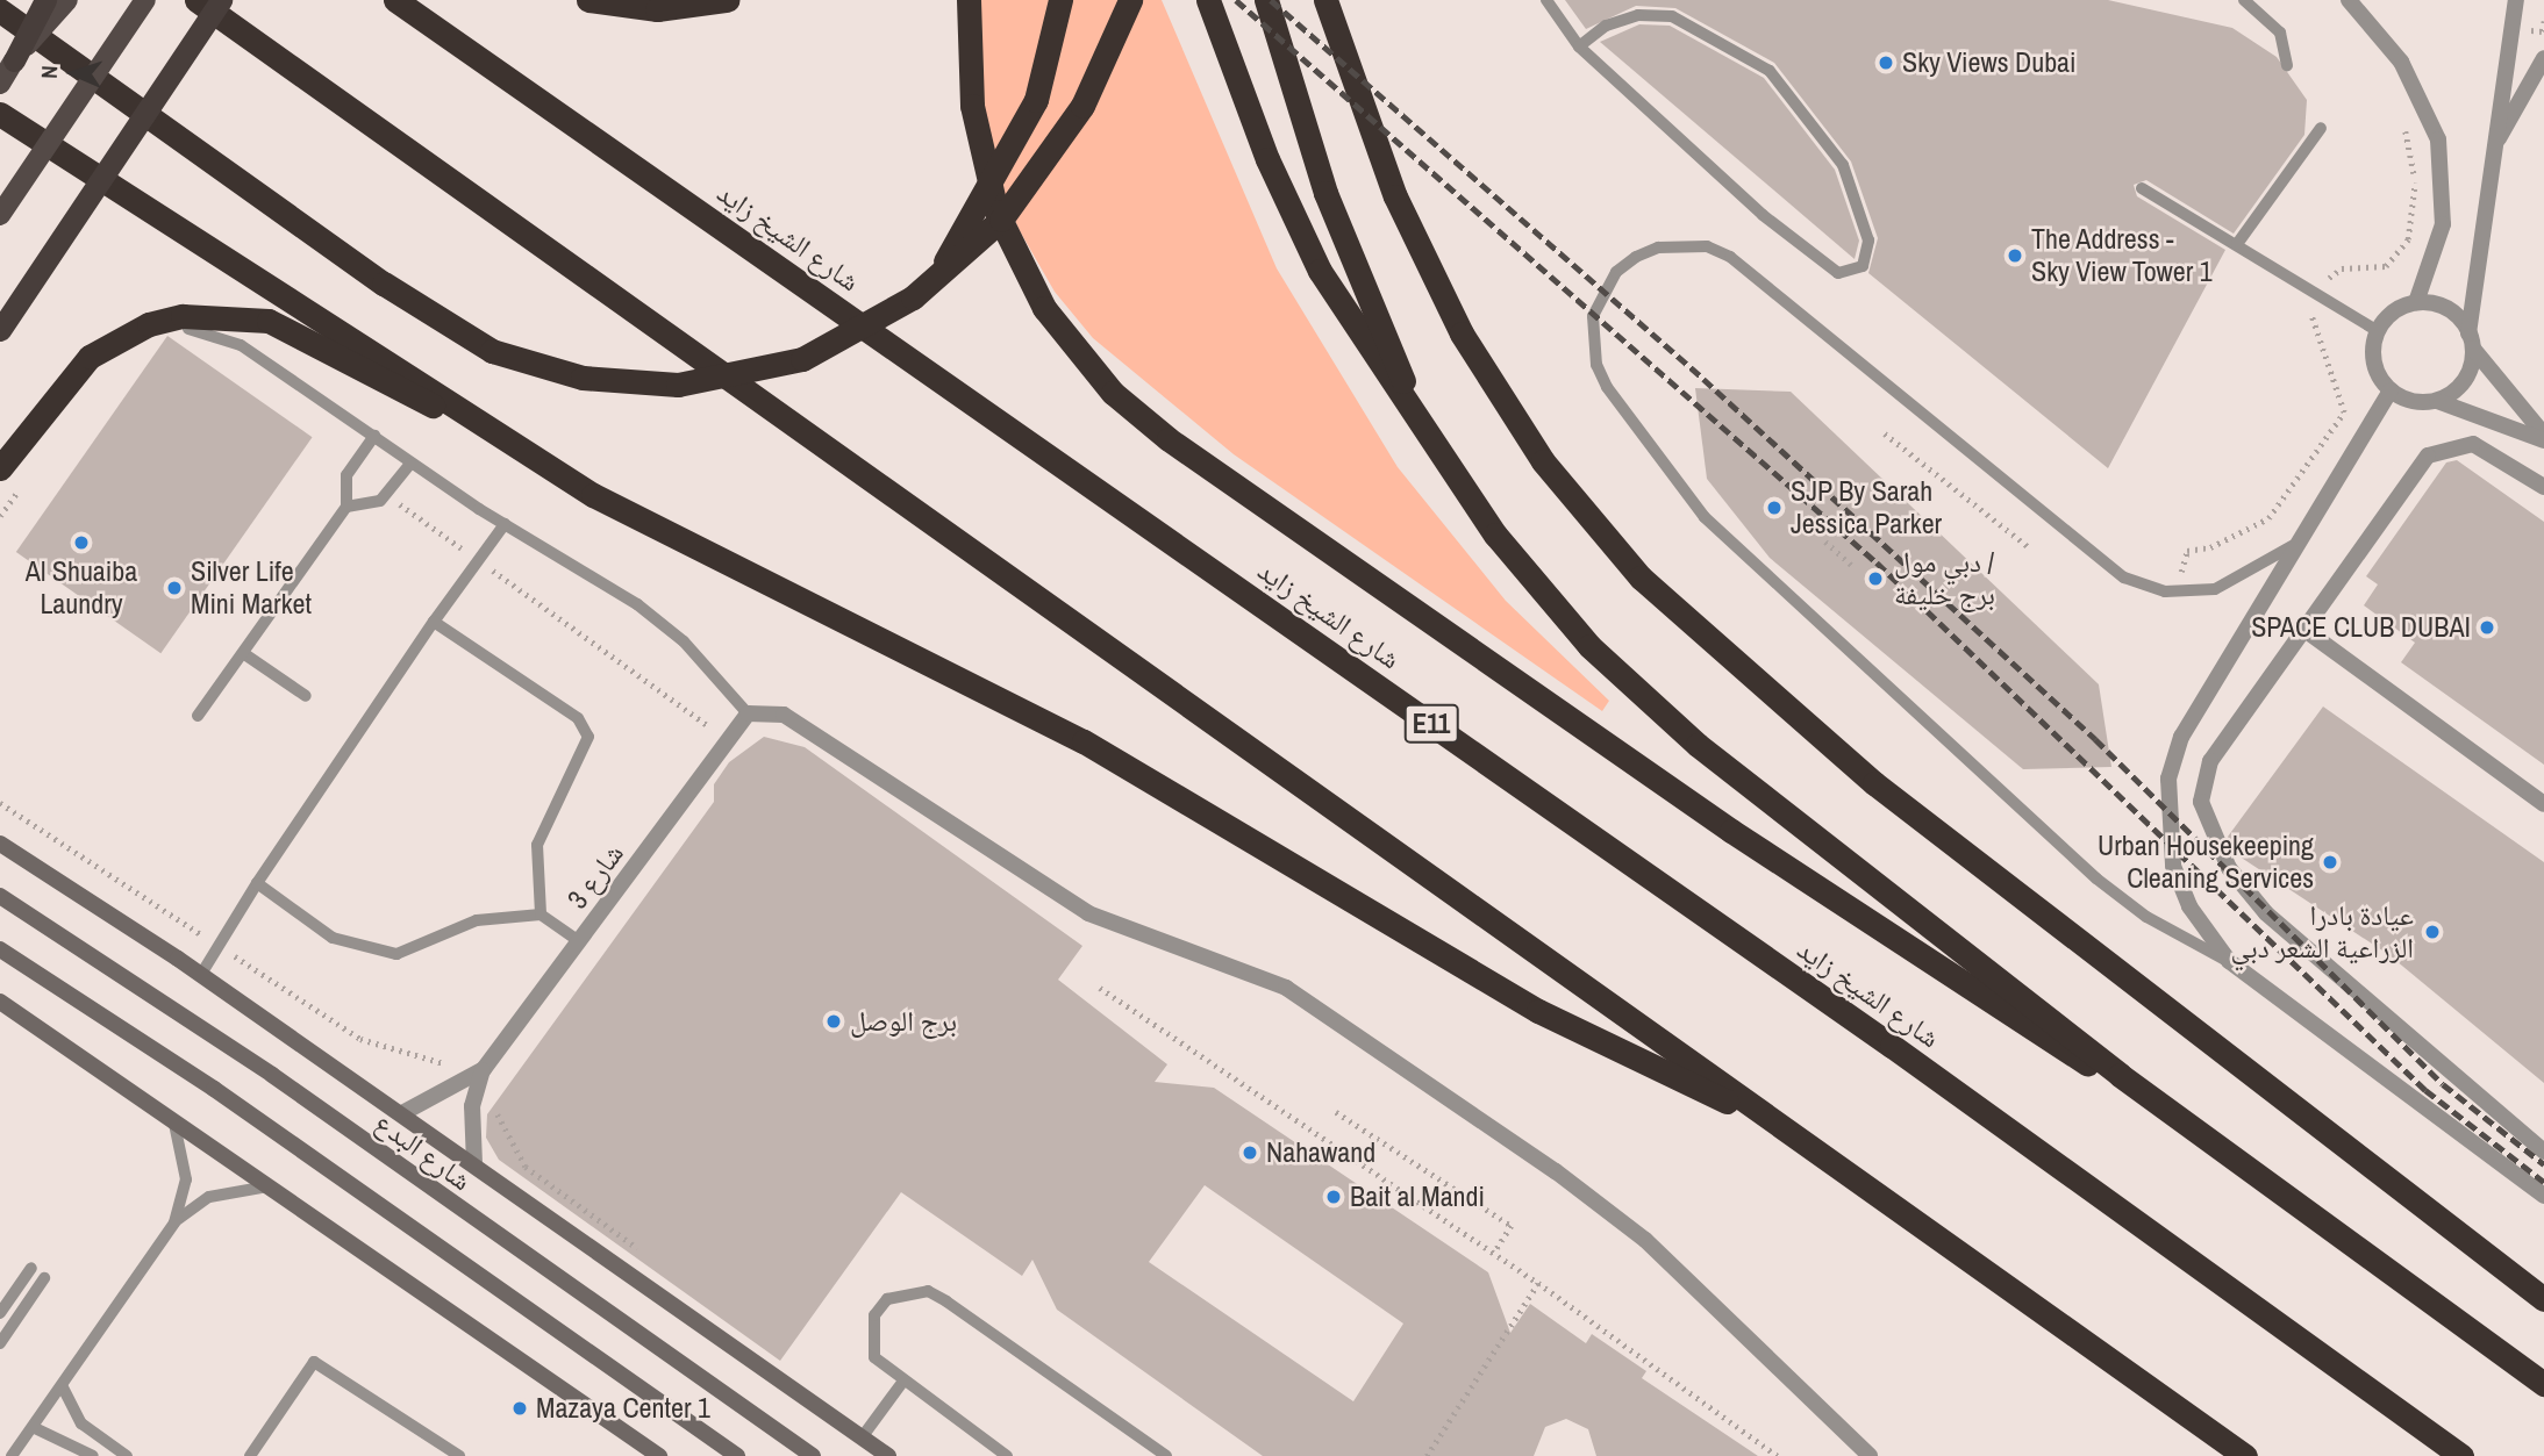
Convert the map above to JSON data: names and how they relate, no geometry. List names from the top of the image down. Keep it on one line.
{"streets":{"highway":["شارع الشيخ زايد","E11"],"main road":["شارع البدع"],"street":["شارع 3"]},"places":["Sky Views Dubai","The Address - Sky View Tower 1","SJP By Sarah Jessica Parker","Al Shuaiba Laundry","دبي مول / برج خليفة","Silver Life Mini Market","SPACE CLUB DUBAI","Urban Housekeeping Cleaning Services","عيادة بادرا الزراعية الشعر دبي","برج الوصل","Nahawand","Bait al Mandi","Mazaya Center 1"],"north":"left"}
